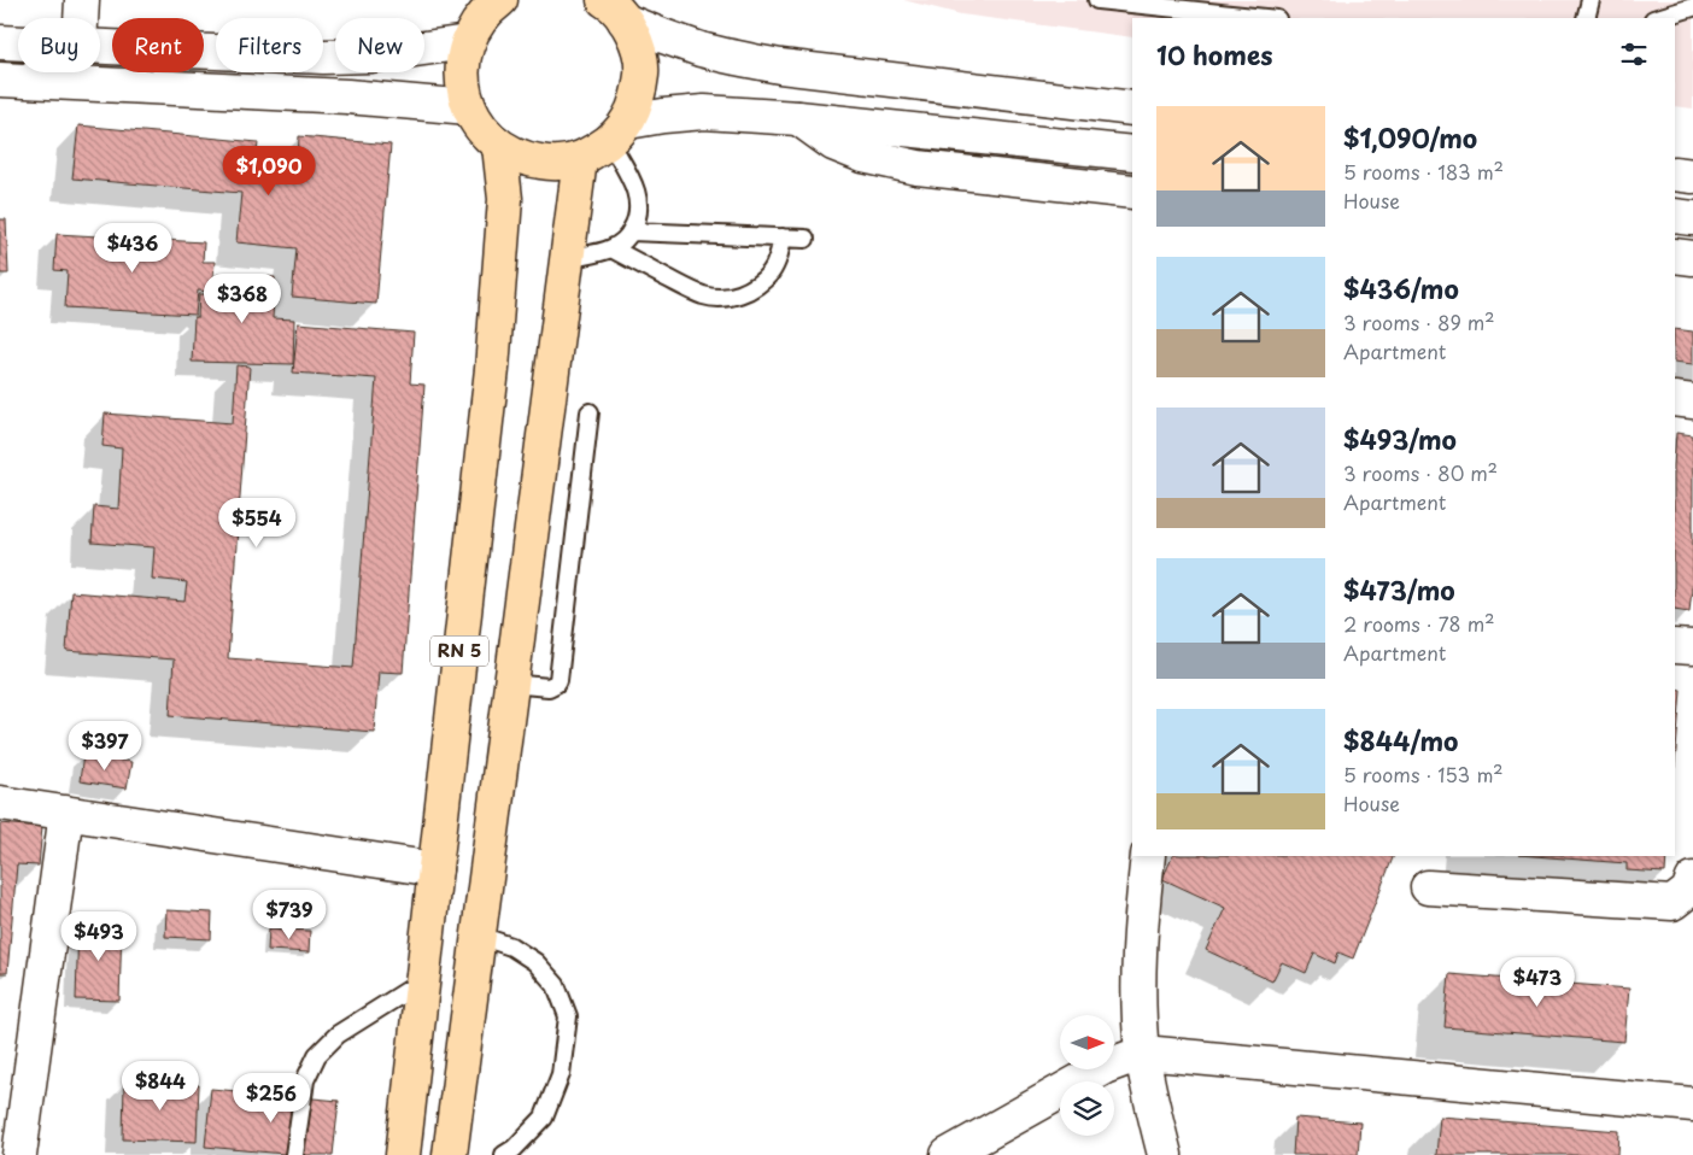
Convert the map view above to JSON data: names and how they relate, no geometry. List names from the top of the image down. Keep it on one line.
{"streets":{"main road":["RN 5"]},"north":"right","page":{"chip":["Buy","Rent","Filters","New"],"heading":"10 homes","list":[{"name":"$1,090/mo","note":"5 rooms · 183 m² · House"},{"name":"$436/mo","note":"3 rooms · 89 m² · Apartment"},{"name":"$493/mo","note":"3 rooms · 80 m² · Apartment"},{"name":"$473/mo","note":"2 rooms · 78 m² · Apartment"},{"name":"$844/mo","note":"5 rooms · 153 m² · House"}],"price":["$1,090","$436","$368","$554","$397","$739","$493","$473","$844","$256"]}}
